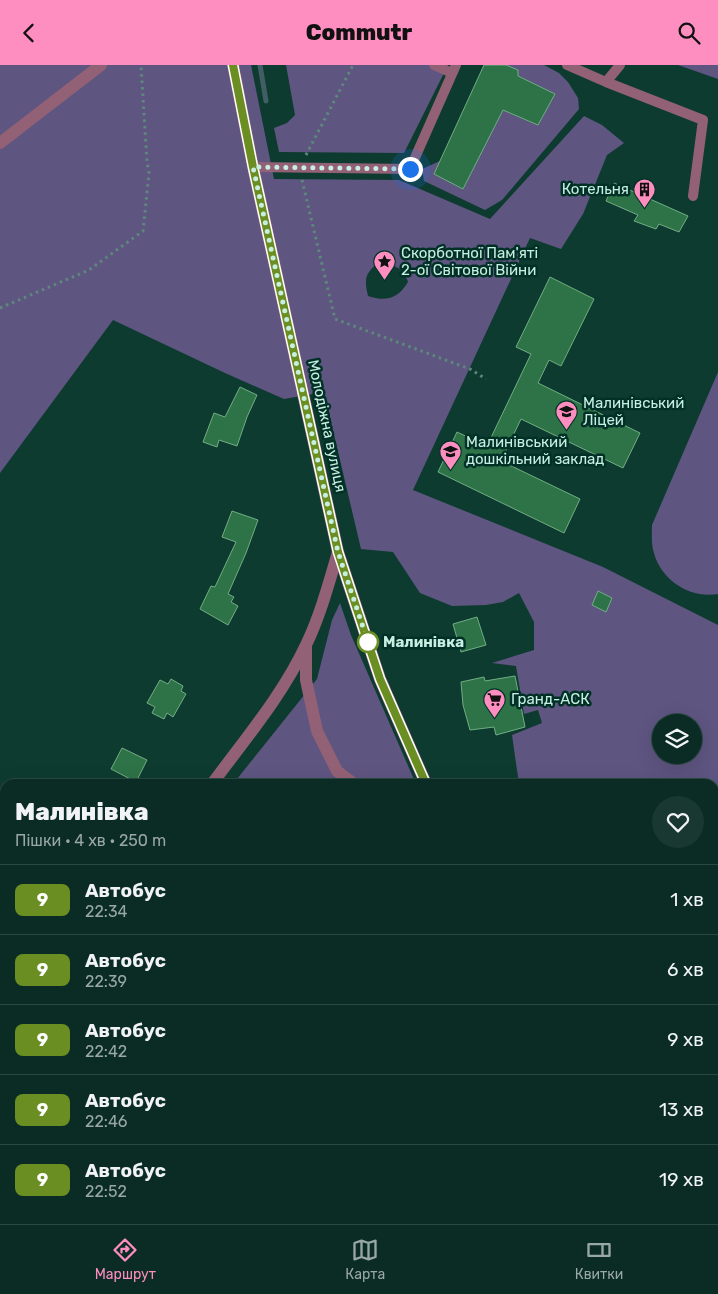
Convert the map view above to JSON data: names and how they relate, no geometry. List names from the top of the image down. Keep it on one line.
{"streets":{"street":["Молодіжна вулиця"]},"places":{"building":["Котельня"],"place":["Скорботної Пам'яті 2-ої Світової Війни"],"school or university":["Малинівський Ліцей","Малинівський дошкільний заклад"],"other":["Малинівка"],"supermarket":["Гранд-АСК"]},"lines":["bus line 9"],"page":{"header":"Commutr","heading":["Малинівка","Пішки · 4 хв · 250 m"],"list":[{"mark":"9","name":"Автобус","note":"22:34","value":"1 хв"},{"mark":"9","name":"Автобус","note":"22:39","value":"6 хв"},{"mark":"9","name":"Автобус","note":"22:42","value":"9 хв"},{"mark":"9","name":"Автобус","note":"22:46","value":"13 хв"},{"mark":"9","name":"Автобус","note":"22:52","value":"19 хв"}],"tabs":["Маршрут","Карта","Квитки"]}}
